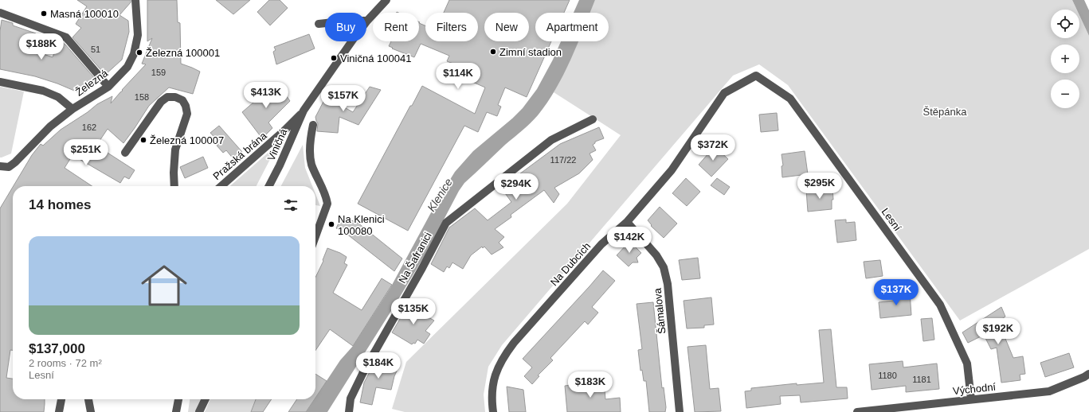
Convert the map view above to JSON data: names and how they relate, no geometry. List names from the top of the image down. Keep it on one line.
{"streets":{"street":["Železná","Viničná","Pražská brána","Lesní","Na Šafranici","Na Dubcích","Šámalova","Východní"]},"crossings":[["Viničná","Pražská brána"],["Lesní","Na Dubcích"],["Lesní","Východní"],["Na Dubcích","Šámalova"]],"water":["Klenice"],"parks":["Štěpánka"],"places":["Masná 100010","Zimní stadion","Železná 100001","Viničná 100041","Železná 100007","Na Klenici 100080"],"house_numbers":["51","159","158","162","117/22","1180","1181"],"page":{"map_buttons":["+","−"],"chip":["Buy","Rent","Filters","New","Apartment"],"price":["$188K","$114K","$413K","$157K","$372K","$251K","$295K","$294K","$142K","$137K","$135K","$192K","$184K","$183K"],"heading":"14 homes","list":[{"name":"$137,000","note":"2 rooms · 72 m² · Lesní"}]}}
